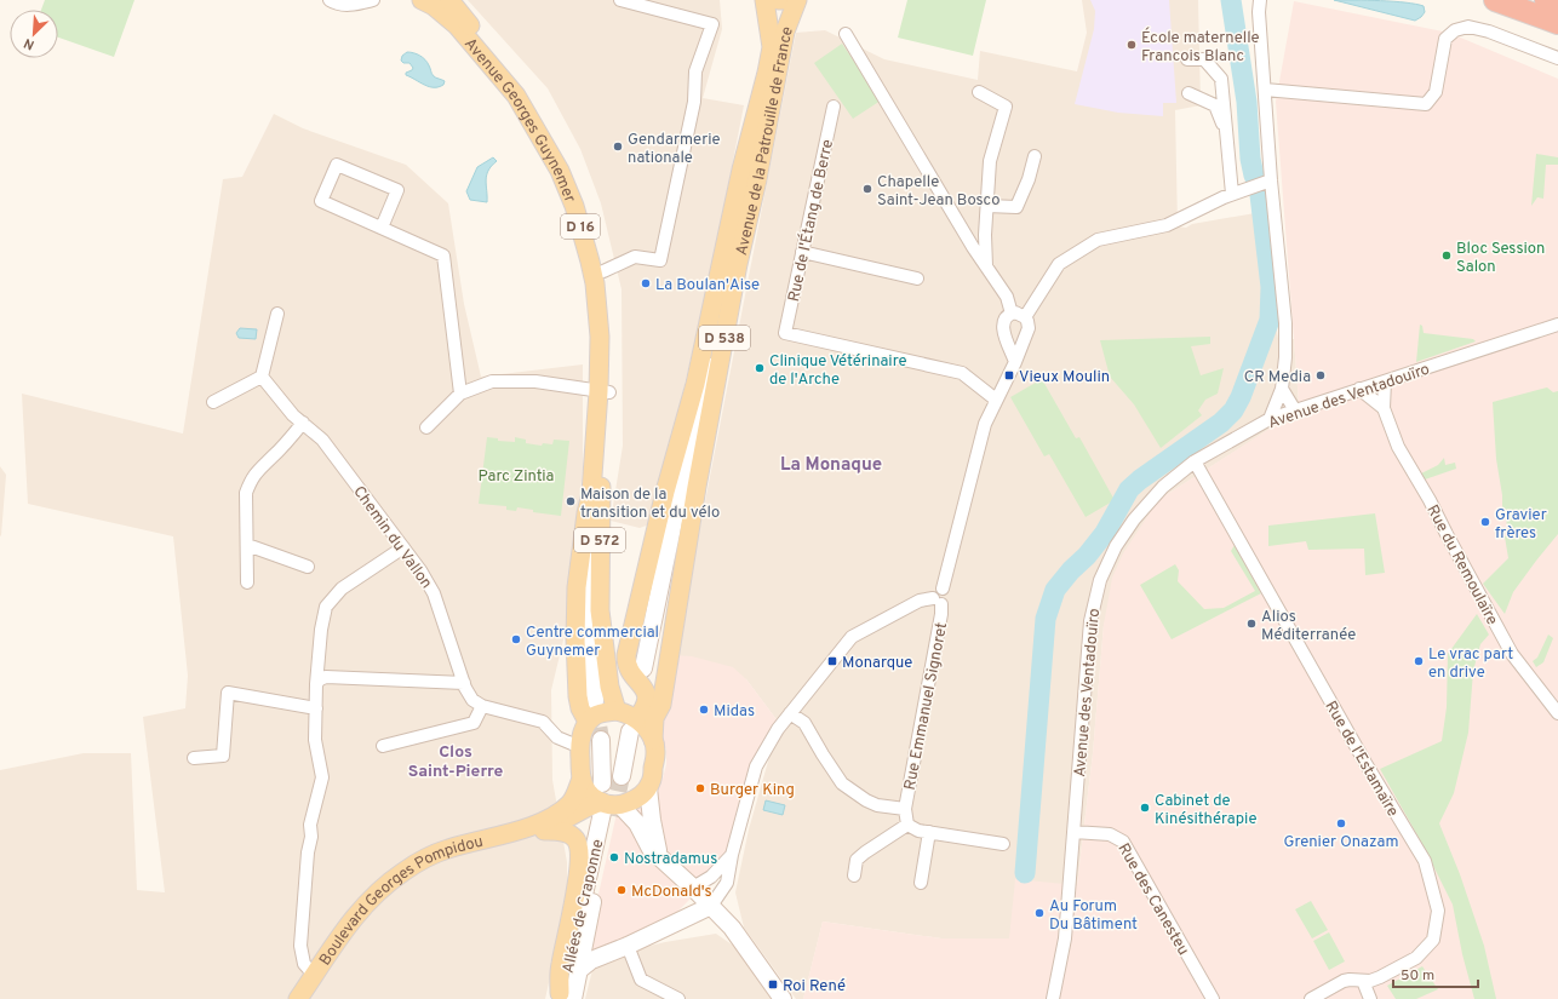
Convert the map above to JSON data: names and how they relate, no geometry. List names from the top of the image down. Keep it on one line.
{"streets":{"main road":["Avenue Georges Guynemer","Avenue de la Patrouille de France","D 16","D 538","D 572","Boulevard Georges Pompidou","Allées de Craponne"],"street":["Rue de l'Étang de Berre","Avenue des Ventadouïro","Chemin du Vallon","Rue du Remoulaïre","Rue Emmanuel Signoret","Rue de l'Estamaïre","Rue des Canesteu"]},"crossings":[["Avenue Georges Guynemer","Avenue de la Patrouille de France"],["Avenue Georges Guynemer","D 538"],["Avenue Georges Guynemer","Boulevard Georges Pompidou"],["Avenue Georges Guynemer","Allées de Craponne"],["Avenue de la Patrouille de France","D 538"],["Avenue de la Patrouille de France","Boulevard Georges Pompidou"],["Avenue de la Patrouille de France","Allées de Craponne"],["D 538","Boulevard Georges Pompidou"],["D 538","Allées de Craponne"],["Avenue des Ventadouïro","Rue du Remoulaïre"],["Avenue des Ventadouïro","Rue de l'Estamaïre"],["Avenue des Ventadouïro","Rue des Canesteu"],["Boulevard Georges Pompidou","Allées de Craponne"]],"districts":["La Monaque","Clos Saint-Pierre"],"parks":["Parc Zintia"],"places":{"other":["École maternelle Francois Blanc","Gendarmerie nationale","Chapelle Saint-Jean Bosco","Bloc Session Salon","La Boulan'Aise","Clinique Vétérinaire de l'Arche","CR Media","Maison de la transition et du vélo","Gravier frères","Alios Méditerranée","Centre commercial Guynemer","Le vrac part en drive","Midas","Burger King","Cabinet de Kinésithérapie","Grenier Onazam","Nostradamus","McDonald's","Au Forum Du Bâtiment"],"transit":["Vieux Moulin","Monarque","Roi René"]},"scale_bar":"50 m","north":"bottom left"}
